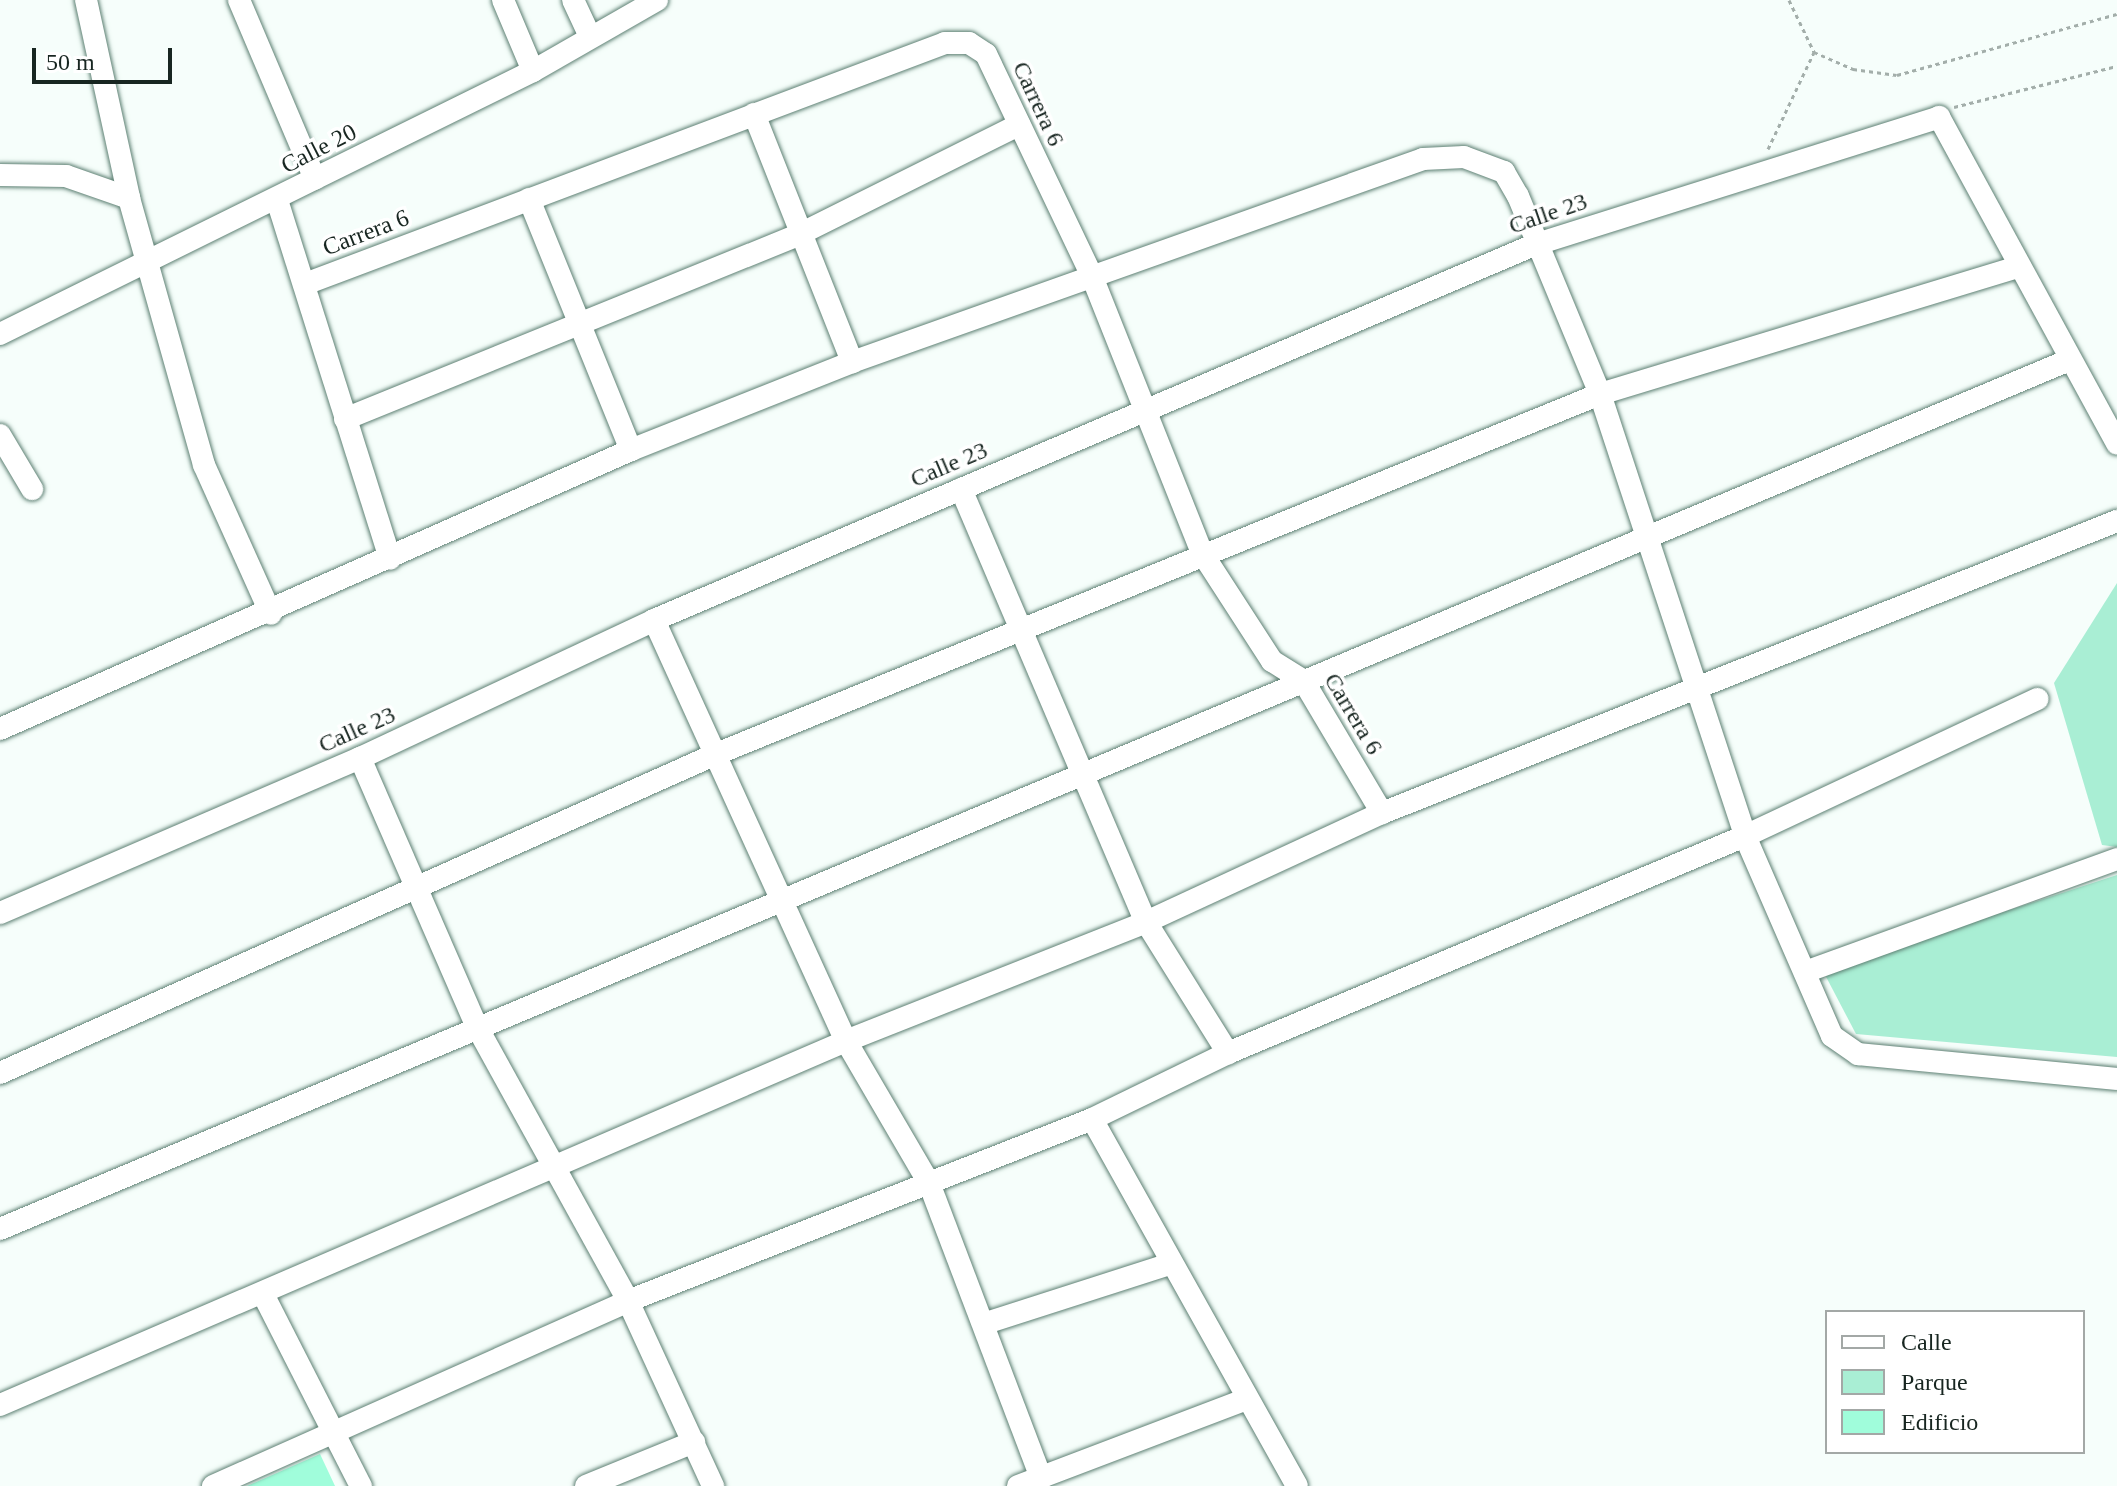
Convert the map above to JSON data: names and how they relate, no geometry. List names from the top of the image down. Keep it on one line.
{"streets":{"street":["Carrera 6","Calle 20","Calle 23"]},"crossings":[["Carrera 6","Calle 20"],["Carrera 6","Calle 23"]],"legend":["Calle","Parque","Edificio"],"scale_bar":"50 m"}
